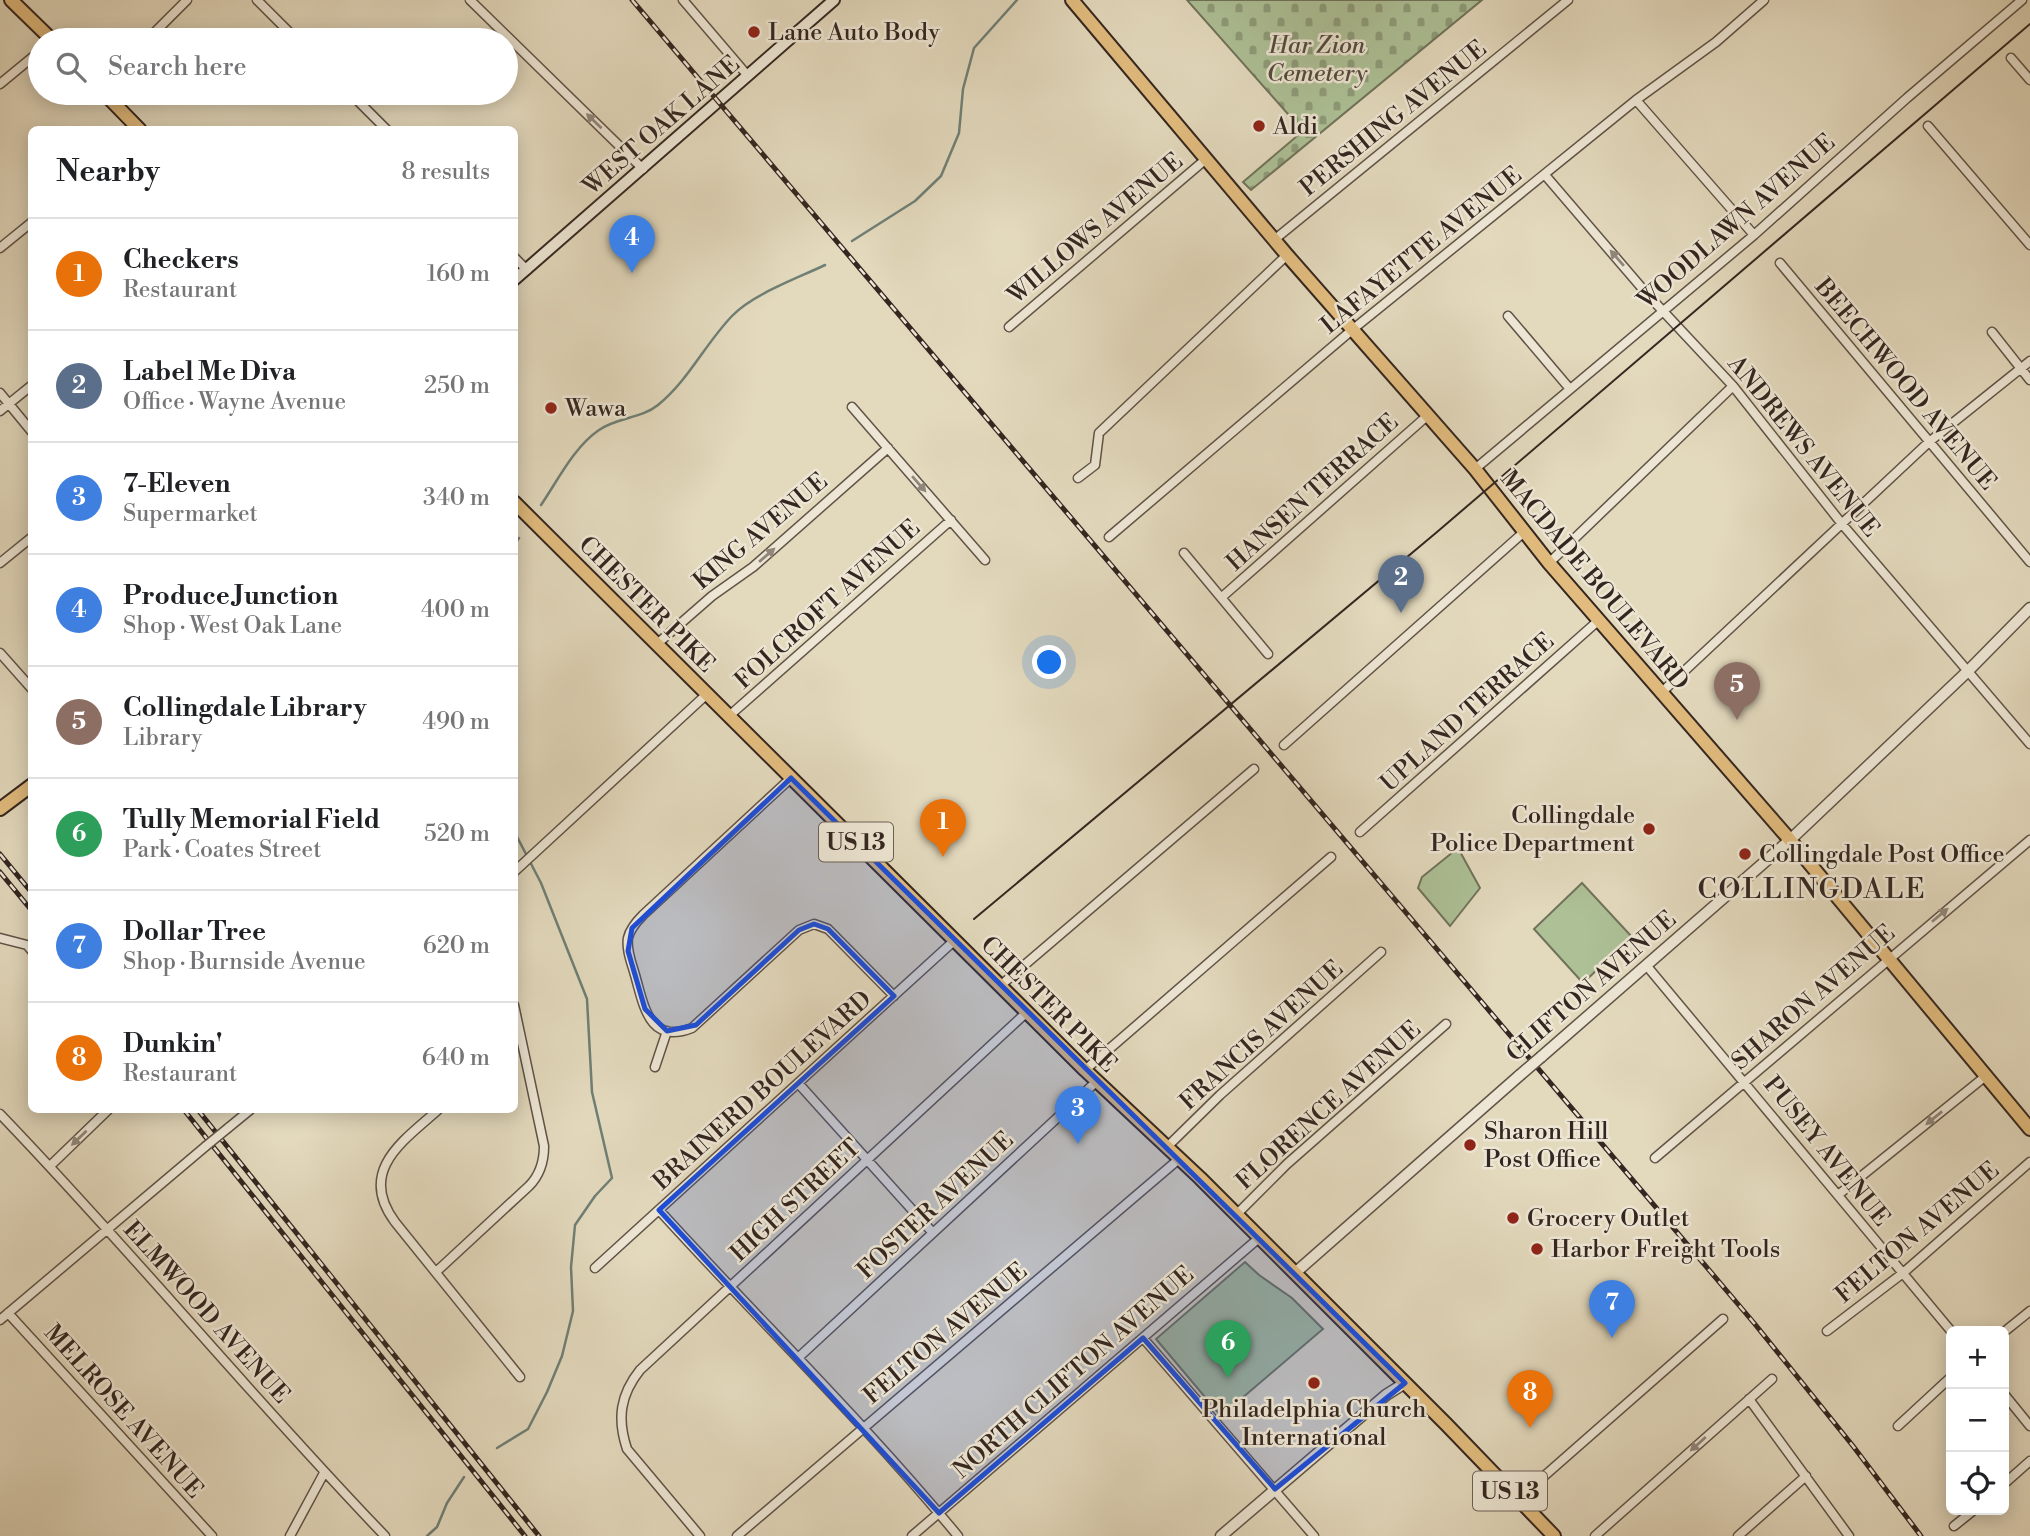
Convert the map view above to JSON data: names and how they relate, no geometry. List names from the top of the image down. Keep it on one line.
{"streets":{"main road":["WEST OAK LANE","MACDADE BOULEVARD","CHESTER PIKE","US 13"],"street":["PERSHING AVENUE","WOODLAWN AVENUE","WILLOWS AVENUE","LAFAYETTE AVENUE","BEECHWOOD AVENUE","ANDREWS AVENUE","HANSEN TERRACE","KING AVENUE","FOLCROFT AVENUE","UPLAND TERRACE","CLIFTON AVENUE","SHARON AVENUE","FRANCIS AVENUE","BRAINERD BOULEVARD","FLORENCE AVENUE","PUSEY AVENUE","HIGH STREET","FOSTER AVENUE","FELTON AVENUE","ELMWOOD AVENUE","NORTH CLIFTON AVENUE","MELROSE AVENUE"]},"crossings":[["PERSHING AVENUE","MACDADE BOULEVARD"],["WOODLAWN AVENUE","ANDREWS AVENUE"],["WOODLAWN AVENUE","MACDADE BOULEVARD"],["WILLOWS AVENUE","MACDADE BOULEVARD"],["LAFAYETTE AVENUE","ANDREWS AVENUE"],["LAFAYETTE AVENUE","MACDADE BOULEVARD"],["ANDREWS AVENUE","CLIFTON AVENUE"],["HANSEN TERRACE","MACDADE BOULEVARD"],["KING AVENUE","CHESTER PIKE"],["MACDADE BOULEVARD","UPLAND TERRACE"],["MACDADE BOULEVARD","CLIFTON AVENUE"],["MACDADE BOULEVARD","SHARON AVENUE"],["CHESTER PIKE","FOLCROFT AVENUE"],["CHESTER PIKE","CLIFTON AVENUE"],["CHESTER PIKE","FRANCIS AVENUE"],["CHESTER PIKE","BRAINERD BOULEVARD"],["CHESTER PIKE","FLORENCE AVENUE"],["CHESTER PIKE","HIGH STREET"],["CHESTER PIKE","FOSTER AVENUE"],["CHESTER PIKE","FELTON AVENUE"],["CHESTER PIKE","NORTH CLIFTON AVENUE"],["CLIFTON AVENUE","PUSEY AVENUE"],["SHARON AVENUE","PUSEY AVENUE"],["PUSEY AVENUE","FELTON AVENUE"]],"one_way":["KING AVENUE","SHARON AVENUE"],"districts":["COLLINGDALE"],"parks":["Har Zion Cemetery"],"places":["Lane Auto Body","Aldi","Wawa","Collingdale Police Department","Collingdale Post Office","Sharon Hill Post Office","Grocery Outlet","Harbor Freight Tools","Philadelphia Church International"],"page":{"search":"Search here","heading":["Nearby","8 results"],"pins":["4","2","5","1","3","7","6","8"],"list":[{"mark":"1","name":"Checkers","note":"Restaurant","value":"160 m"},{"mark":"2","name":"Label Me Diva","note":"Office · Wayne Avenue","value":"250 m"},{"mark":"3","name":"7-Eleven","note":"Supermarket","value":"340 m"},{"mark":"4","name":"Produce Junction","note":"Shop · West Oak Lane","value":"400 m"},{"mark":"5","name":"Collingdale Library","note":"Library","value":"490 m"},{"mark":"6","name":"Tully Memorial Field","note":"Park · Coates Street","value":"520 m"},{"mark":"7","name":"Dollar Tree","note":"Shop · Burnside Avenue","value":"620 m"},{"mark":"8","name":"Dunkin'","note":"Restaurant","value":"640 m"}],"map_buttons":["+","−"]}}
